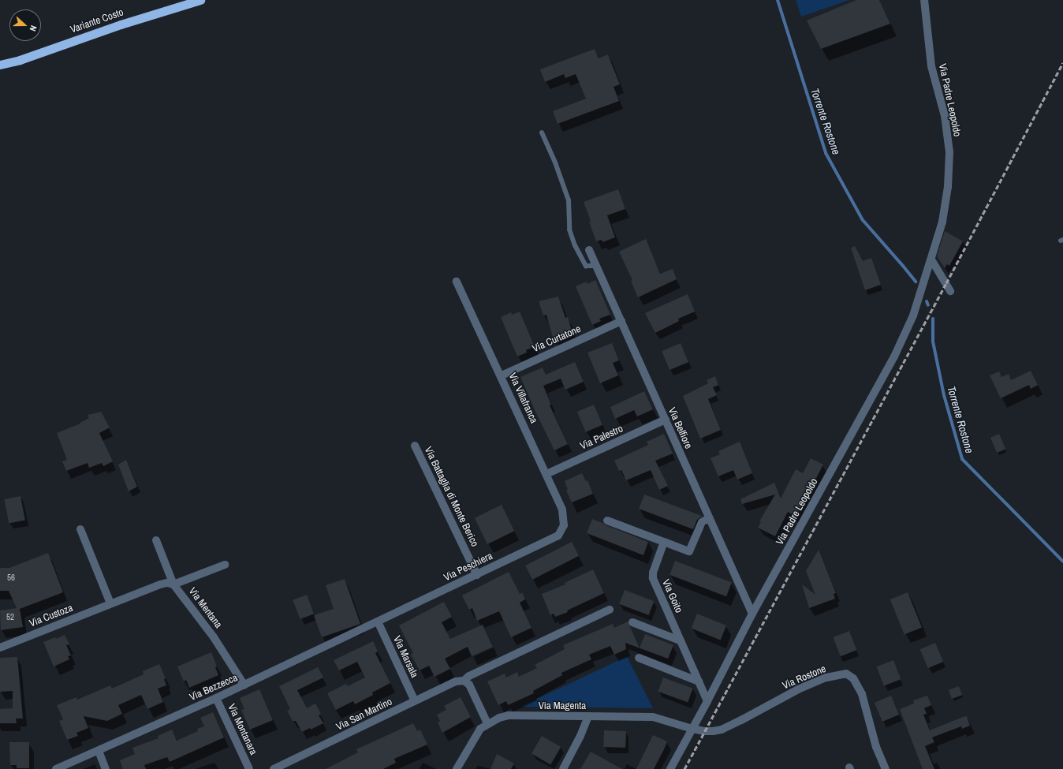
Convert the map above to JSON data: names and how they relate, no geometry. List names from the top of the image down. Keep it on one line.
{"streets":{"highway":["Variante Costo"],"street":["Via Padre Leopoldo","Via Curtatone","Via Villafranca","Via Belfiore","Via Palestro","Via Battaglia di Monte Berico","Via Peschiera","Via Goito","Via Mentana","Via Custoza","Via Marsala","Via Rostone","Via Bezzecca","Via Magenta","Via San Martino","Via Montanara"]},"crossings":[["Via Padre Leopoldo","Via Belfiore"],["Via Padre Leopoldo","Via Goito"],["Via Padre Leopoldo","Via Rostone"],["Via Padre Leopoldo","Via Magenta"],["Via Curtatone","Via Villafranca"],["Via Curtatone","Via Belfiore"],["Via Villafranca","Via Palestro"],["Via Villafranca","Via Peschiera"],["Via Belfiore","Via Palestro"],["Via Battaglia di Monte Berico","Via Peschiera"],["Via Peschiera","Via Marsala"],["Via Peschiera","Via Bezzecca"],["Via Mentana","Via Custoza"],["Via Mentana","Via Bezzecca"],["Via Marsala","Via Bezzecca"],["Via Marsala","Via San Martino"],["Via Rostone","Via Magenta"],["Via Bezzecca","Via Montanara"]],"water":["Torrente Rostone"],"house_numbers":["56","52"],"north":"right"}
